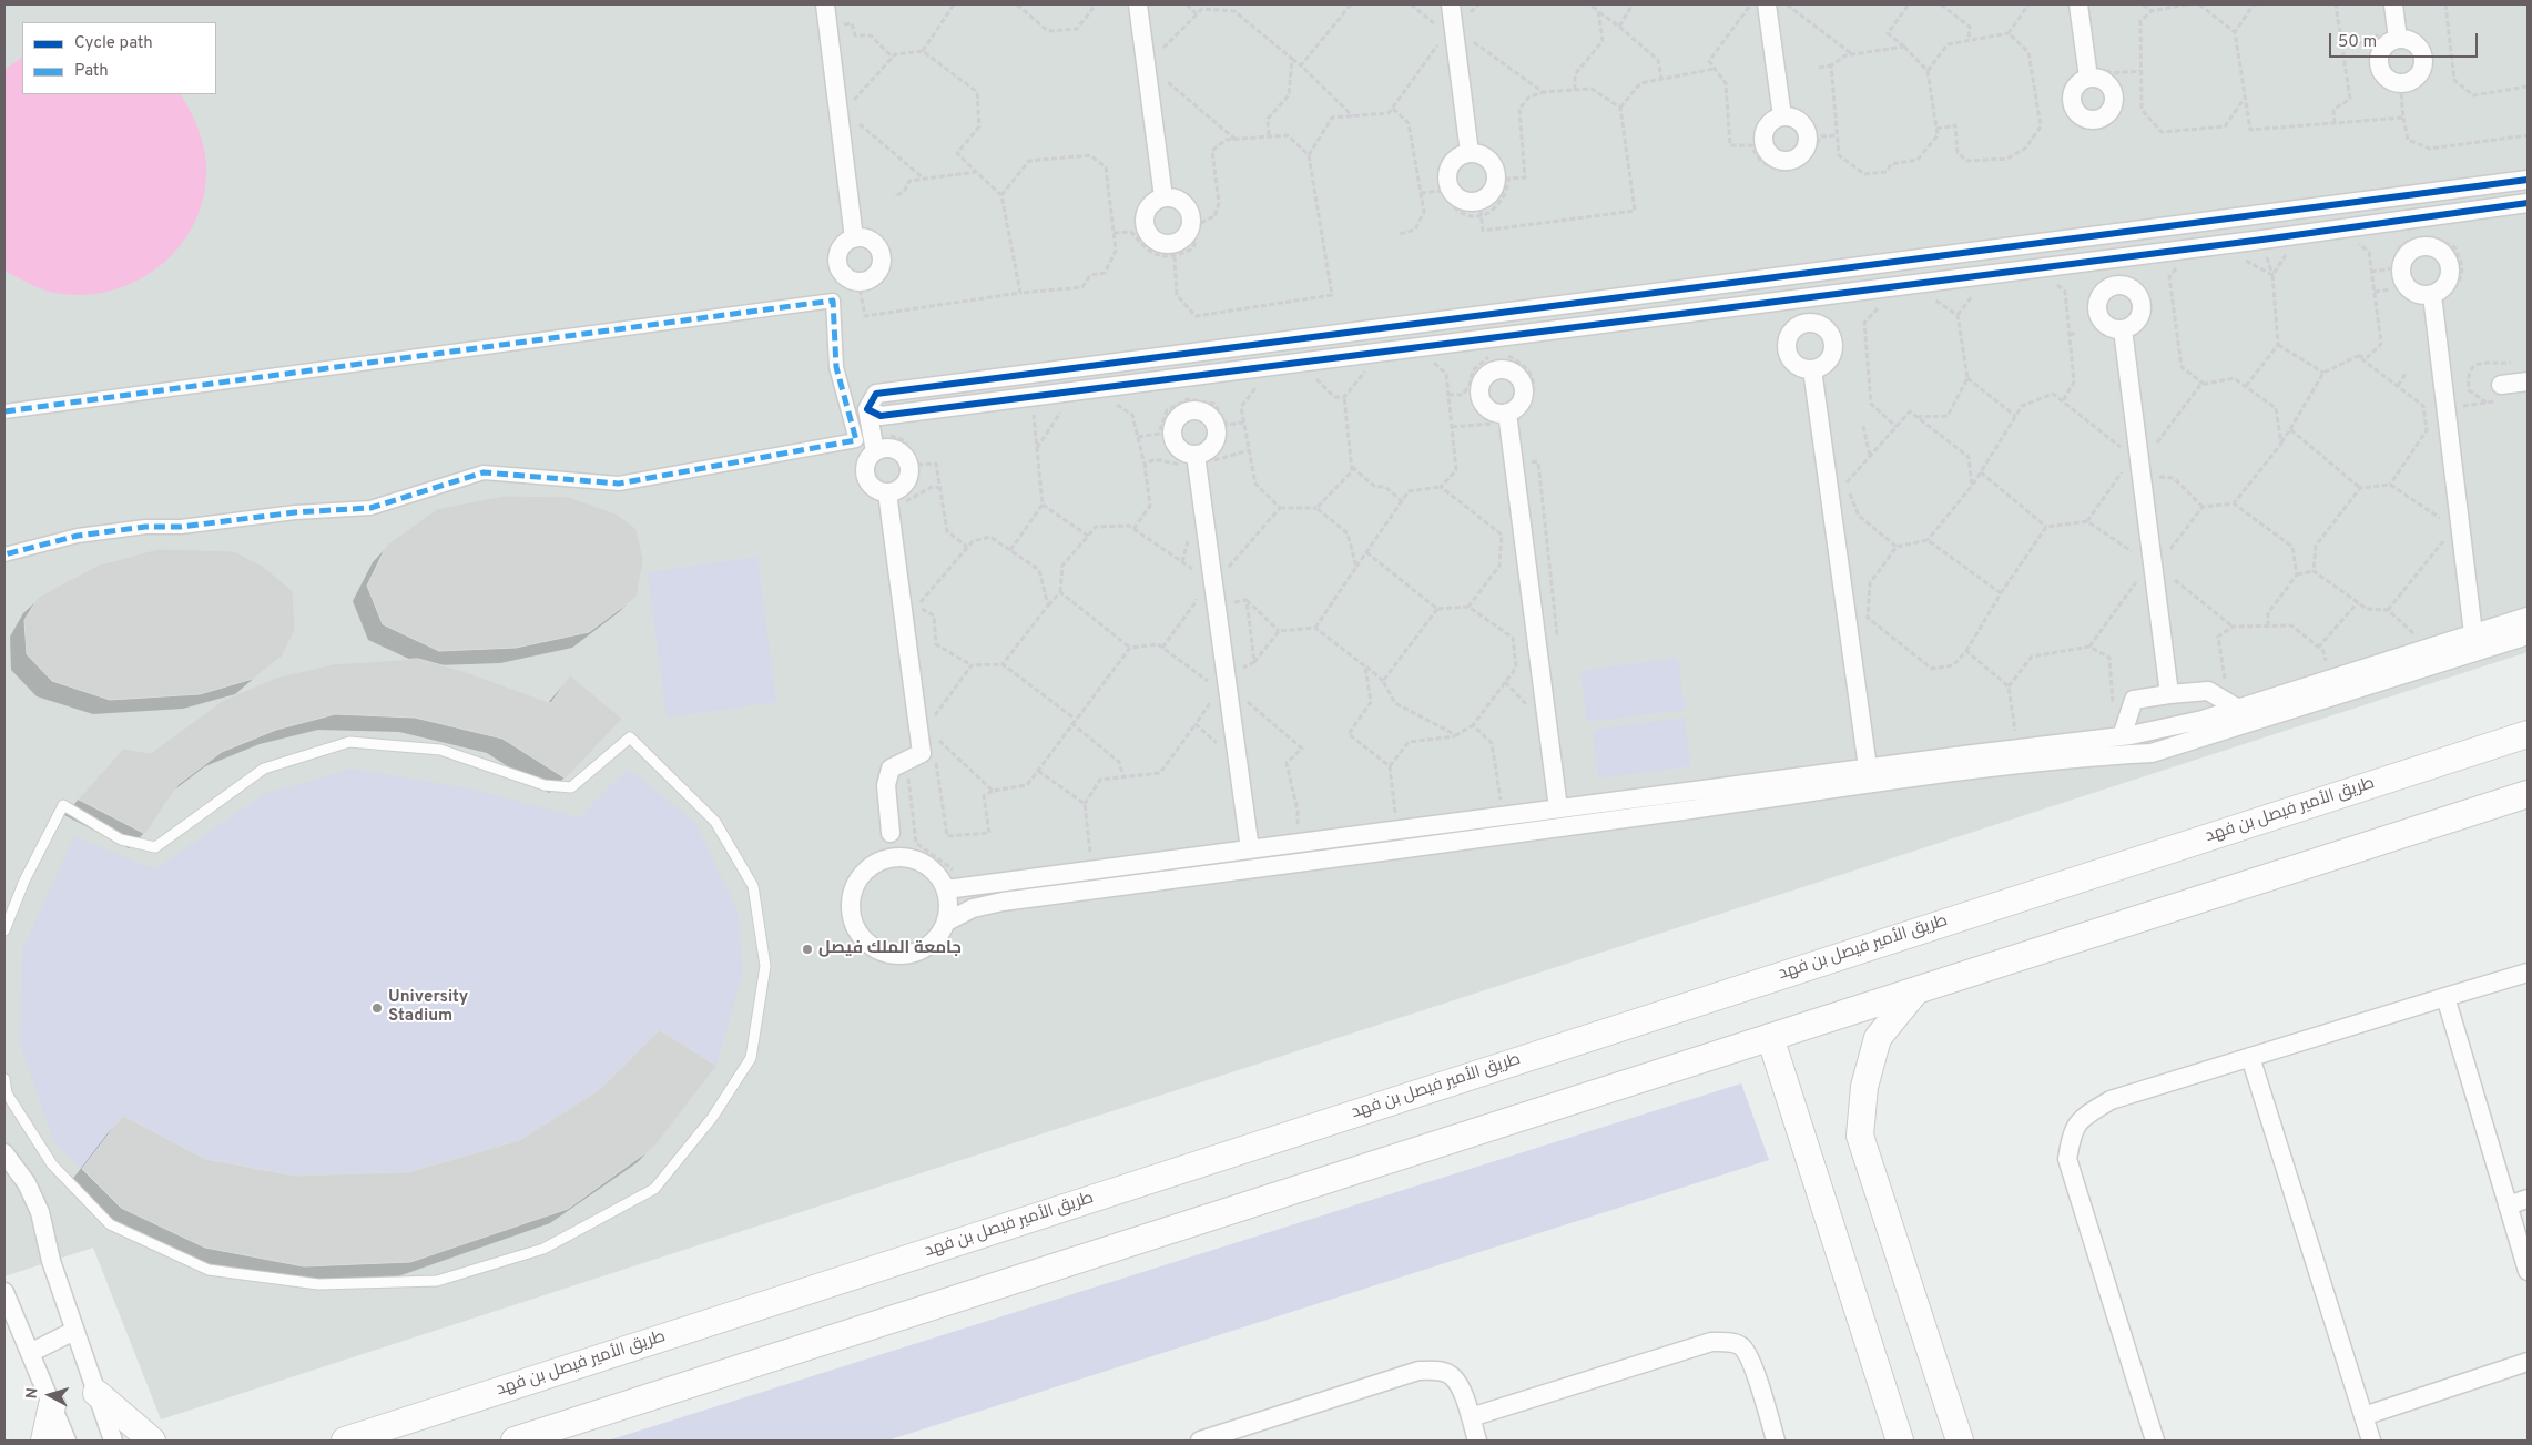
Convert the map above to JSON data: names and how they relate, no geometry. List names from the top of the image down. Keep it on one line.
{"streets":{"main road":["طريق الأمير فيصل بن فهد"]},"places":["جامعة الملك فيصل","University Stadium"],"legend":["Cycle path","Path"],"scale_bar":"50 m","north":"left"}
